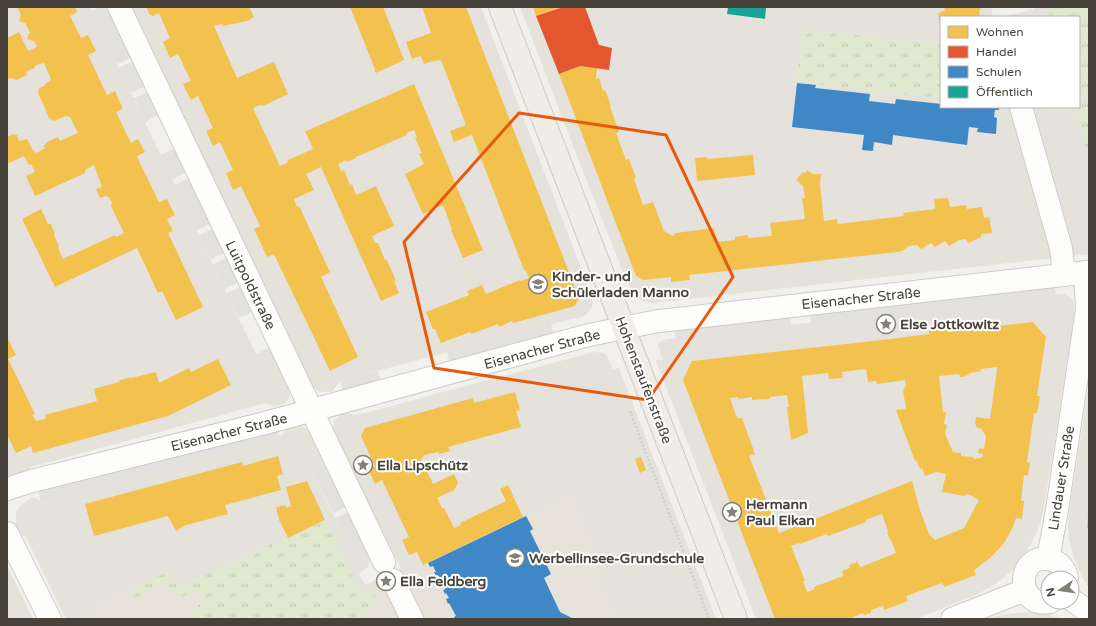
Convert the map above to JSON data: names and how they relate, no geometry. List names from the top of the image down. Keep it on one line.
{"streets":{"main road":["Hohenstaufenstraße"],"street":["Luitpoldstraße","Eisenacher Straße","Lindauer Straße"]},"crossings":[["Luitpoldstraße","Eisenacher Straße"],["Eisenacher Straße","Hohenstaufenstraße"],["Eisenacher Straße","Lindauer Straße"]],"places":{"school or university":["Kinder- und Schülerladen Manno","Werbellinsee-Grundschule"],"place":["Else Jottkowitz","Ella Lipschütz","Hermann Paul Elkan","Ella Feldberg"]},"legend":["Wohnen","Handel","Schulen","Öffentlich"],"north":"left"}
